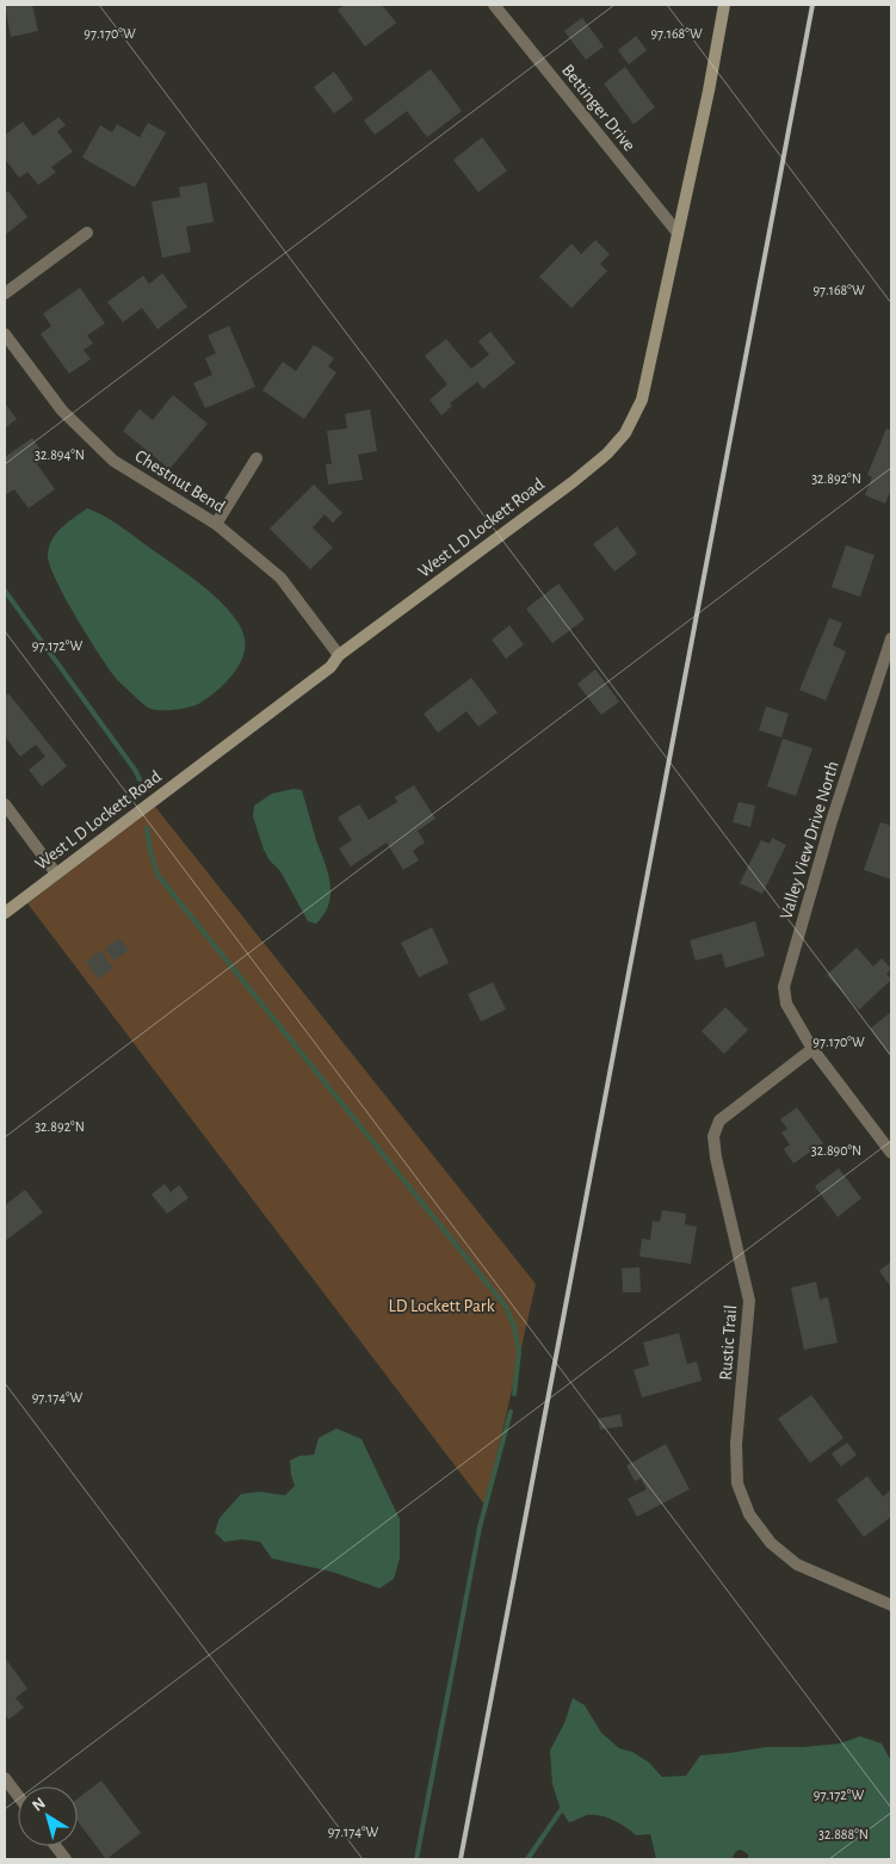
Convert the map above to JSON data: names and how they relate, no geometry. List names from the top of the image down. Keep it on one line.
{"streets":{"main road":["West L D Lockett Road"],"street":["Bettinger Drive","Chestnut Bend","Valley View Drive North","Rustic Trail"]},"crossings":[["Bettinger Drive","West L D Lockett Road"],["Chestnut Bend","West L D Lockett Road"],["Valley View Drive North","Rustic Trail"]],"parks":["LD Lockett Park"],"north":"top left","coordinates":["97.170°W","97.168°W","32.894°N","32.892°N","97.172°W","32.890°N","97.174°W","32.888°N"]}
